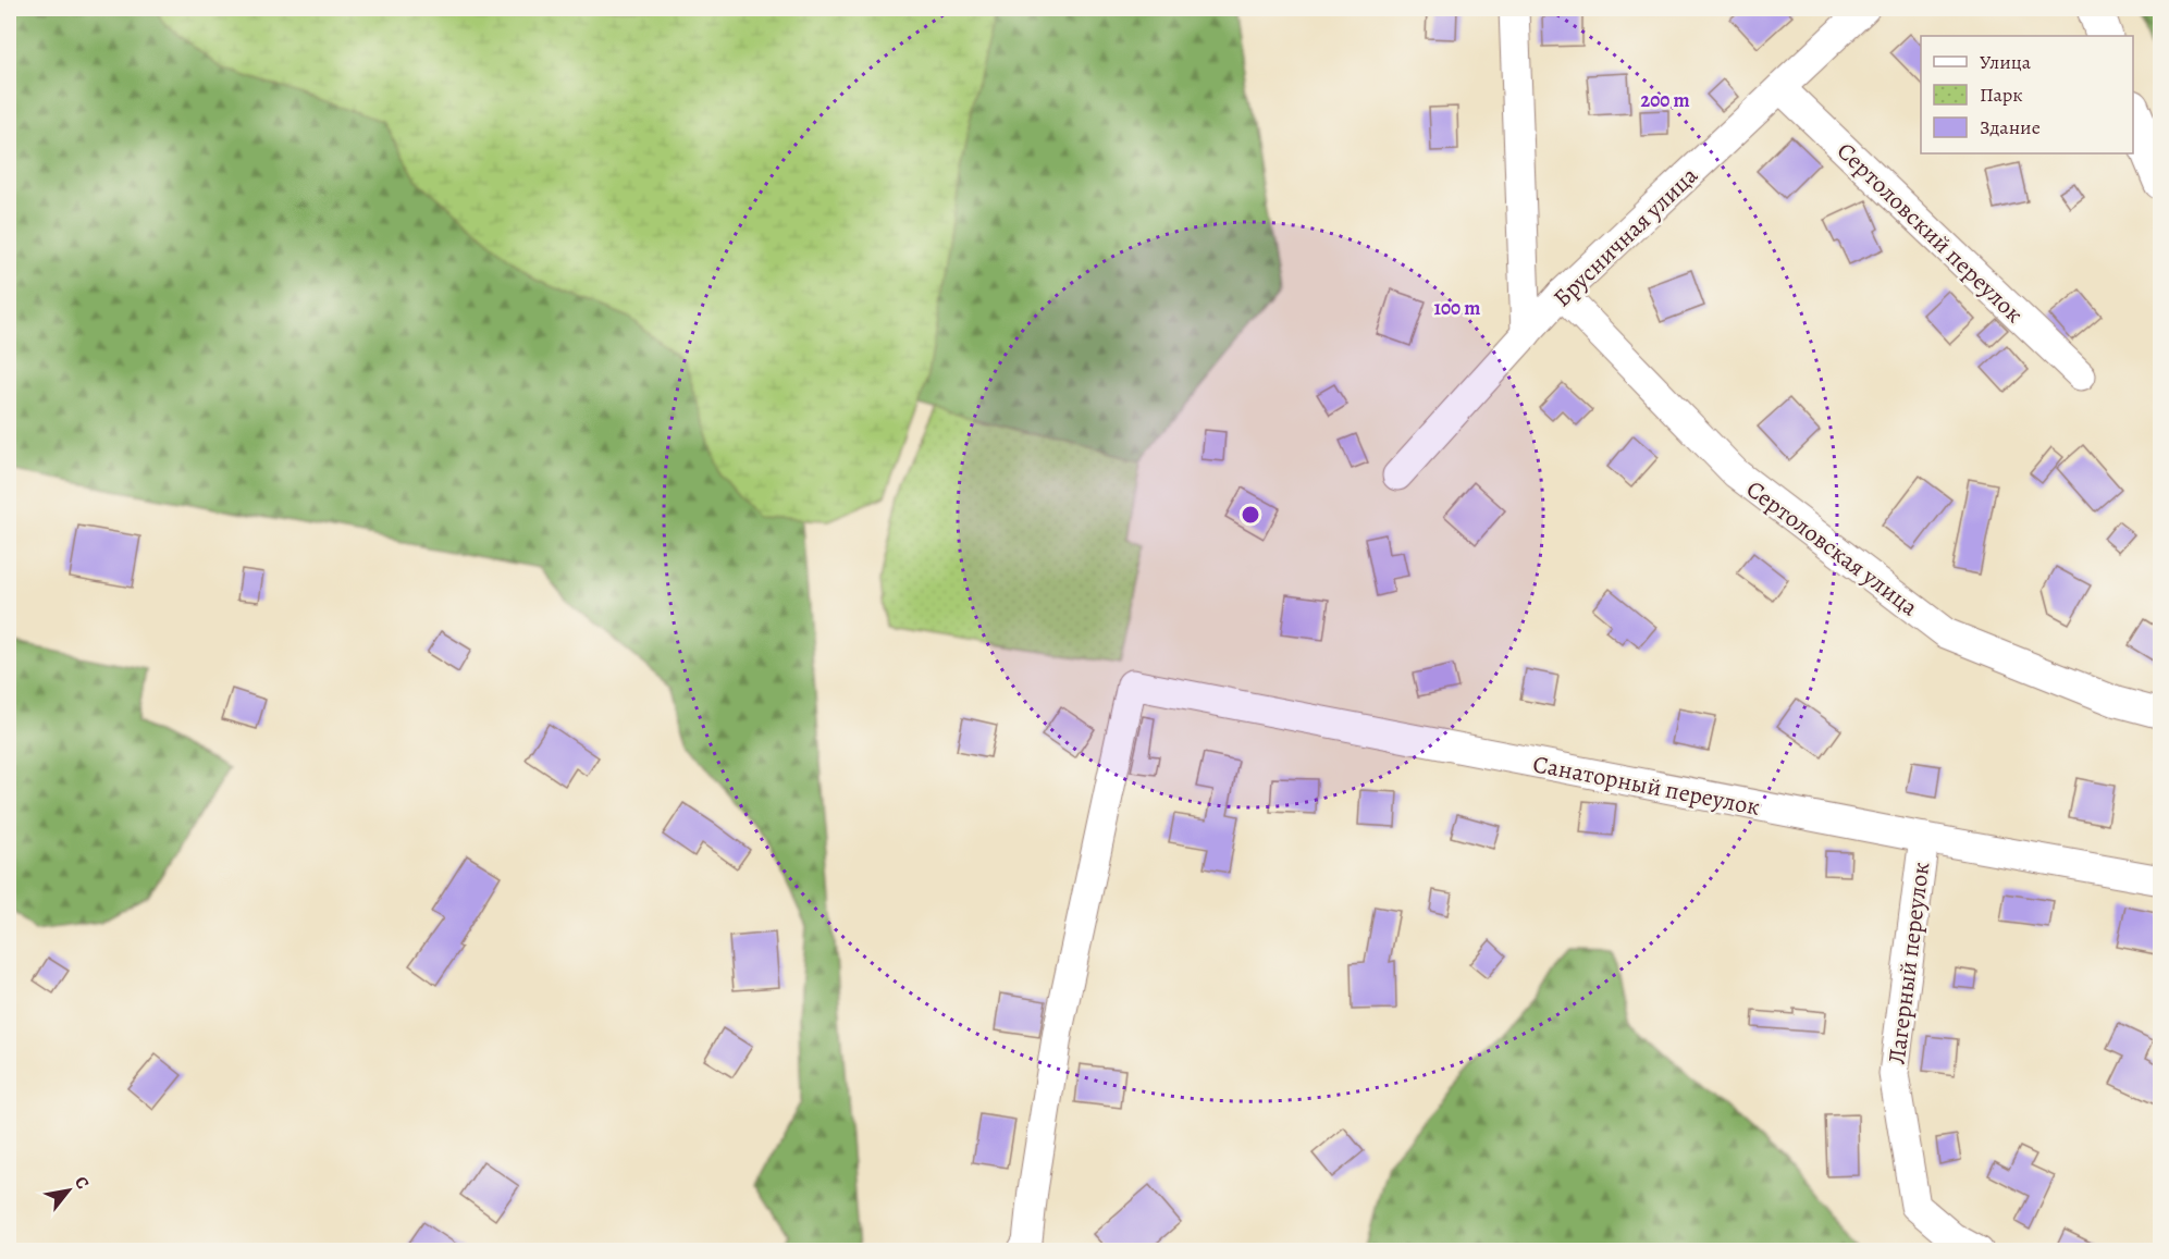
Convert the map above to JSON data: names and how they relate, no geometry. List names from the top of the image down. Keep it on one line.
{"streets":{"street":["Сертоловский переулок","Брусничная улица","Сертоловская улица","Санаторный переулок","Лагерный переулок"]},"crossings":[["Сертоловский переулок","Брусничная улица"],["Брусничная улица","Сертоловская улица"],["Санаторный переулок","Лагерный переулок"]],"legend":["Улица","Парк","Здание"],"north":"top right","rings":["200 m","100 m"]}
